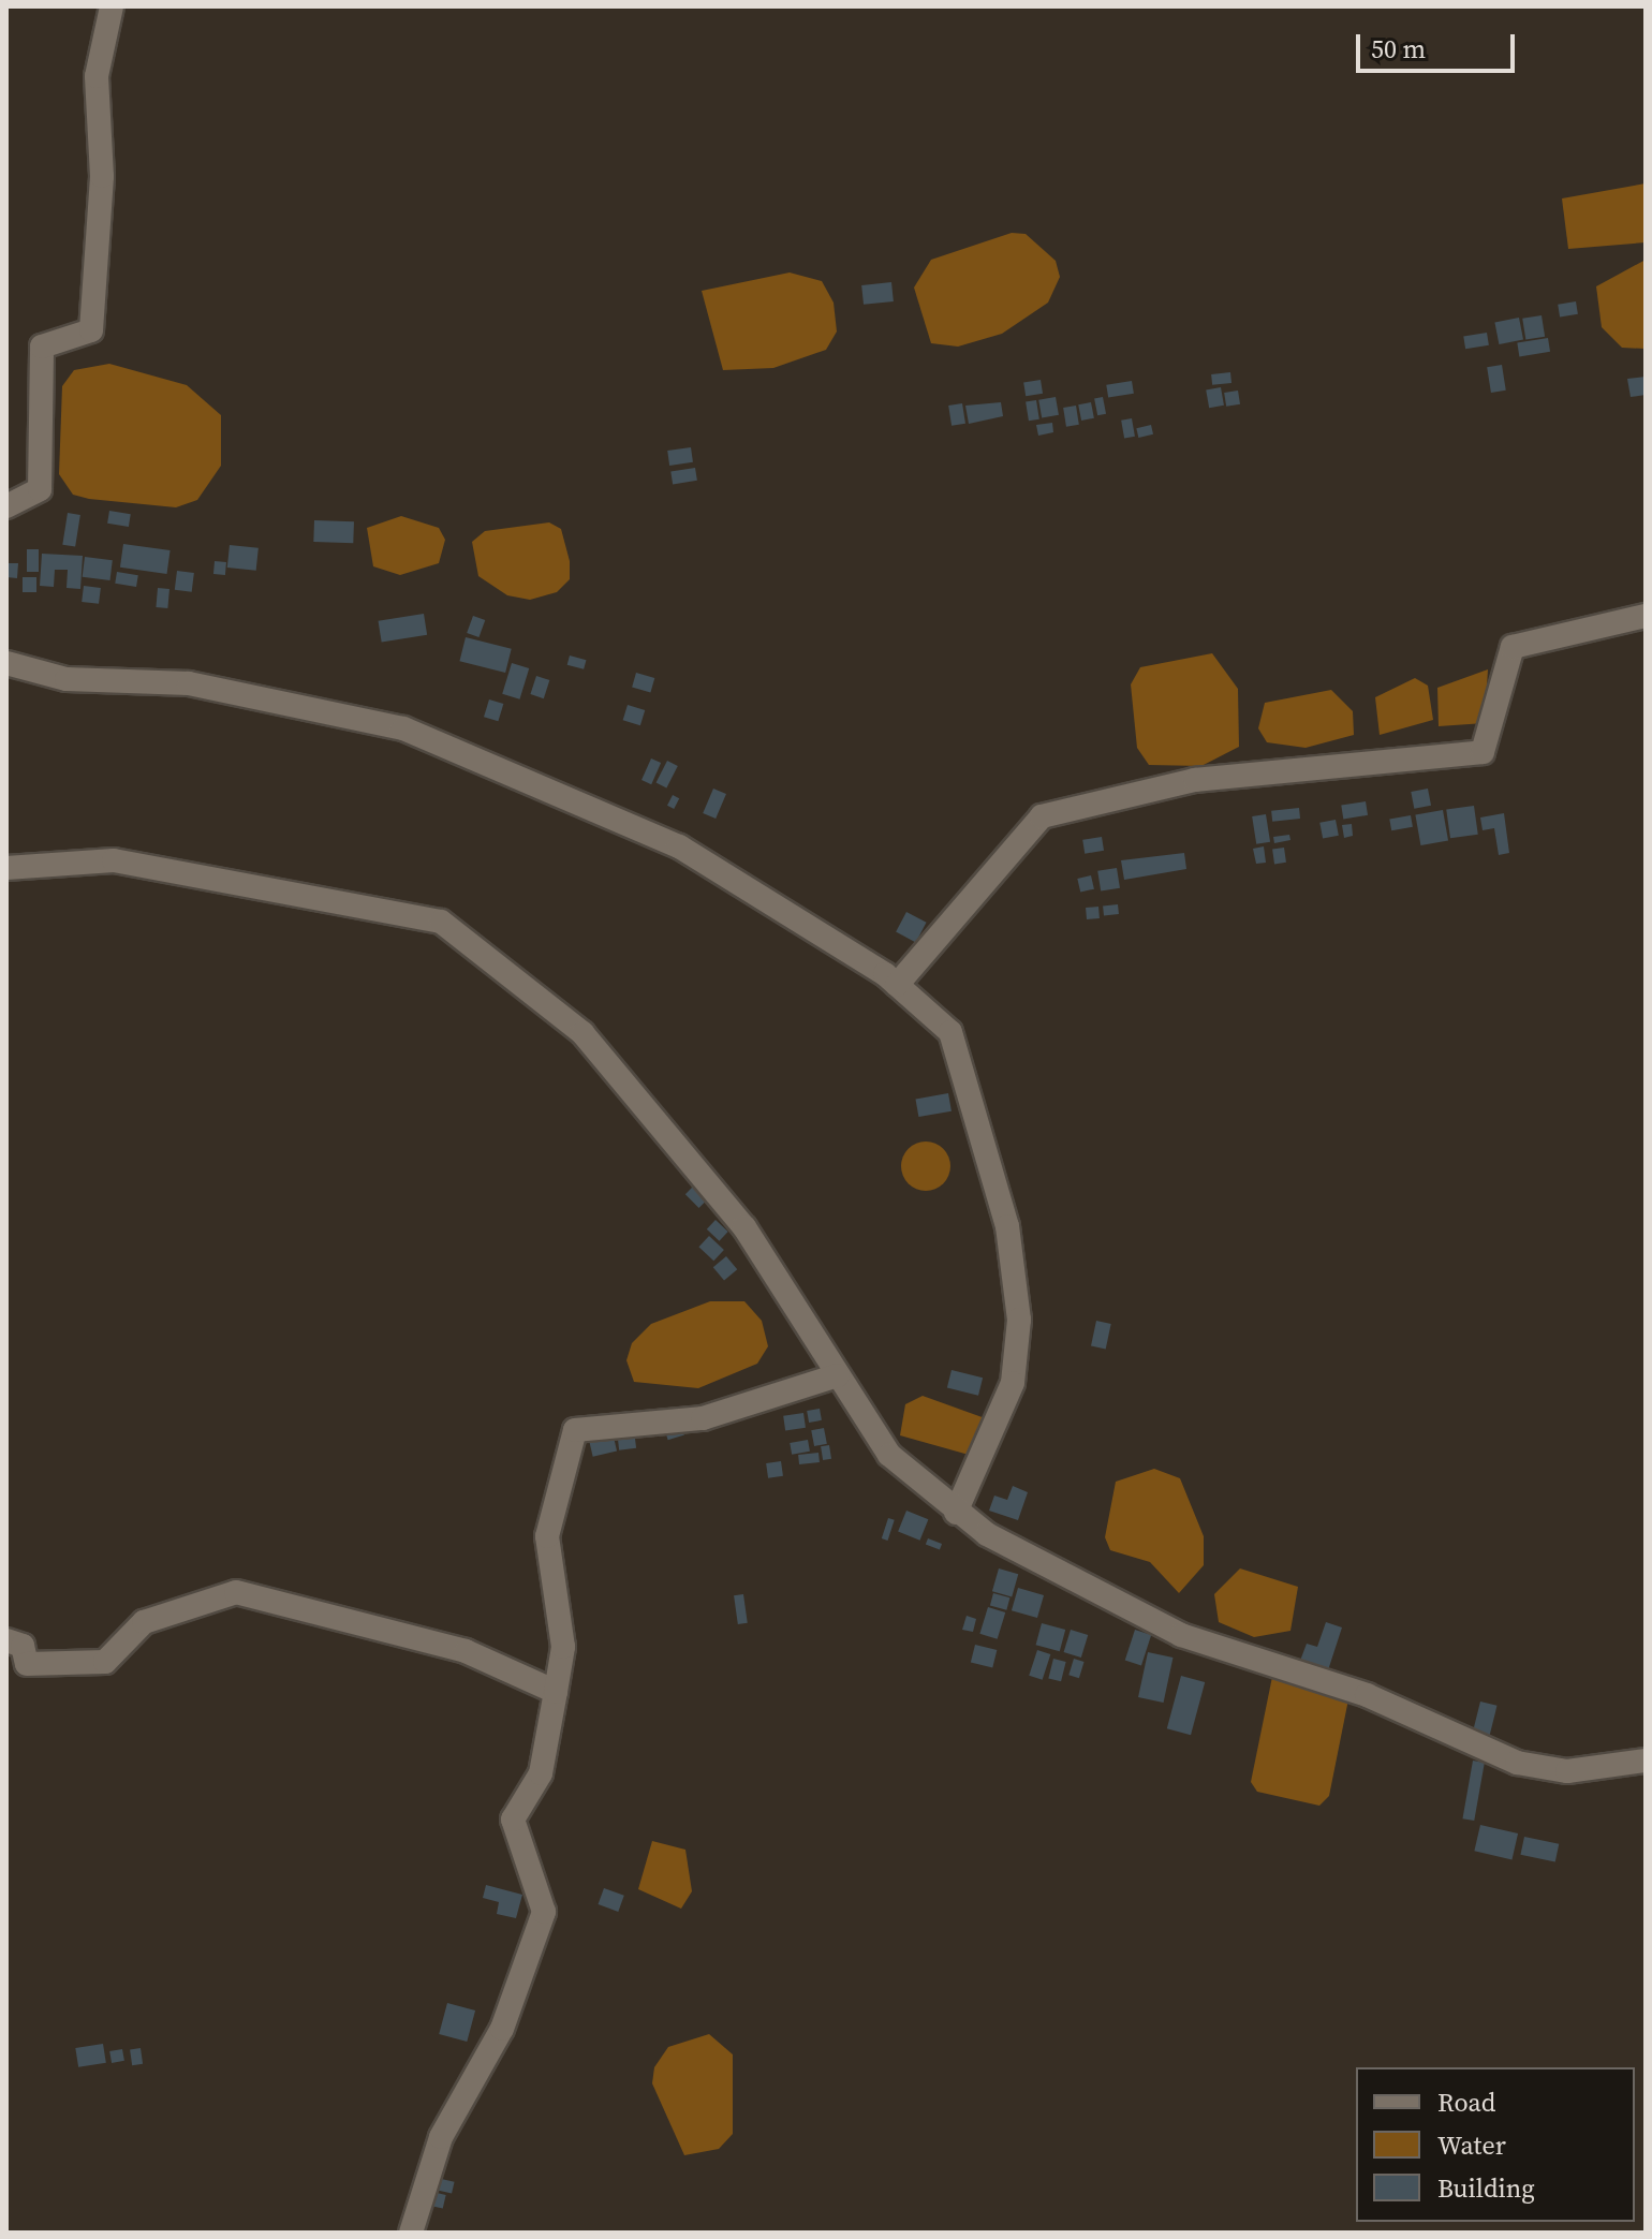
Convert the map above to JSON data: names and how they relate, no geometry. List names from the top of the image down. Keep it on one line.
{"legend":["Road","Water","Building"],"scale_bar":"50 m"}
